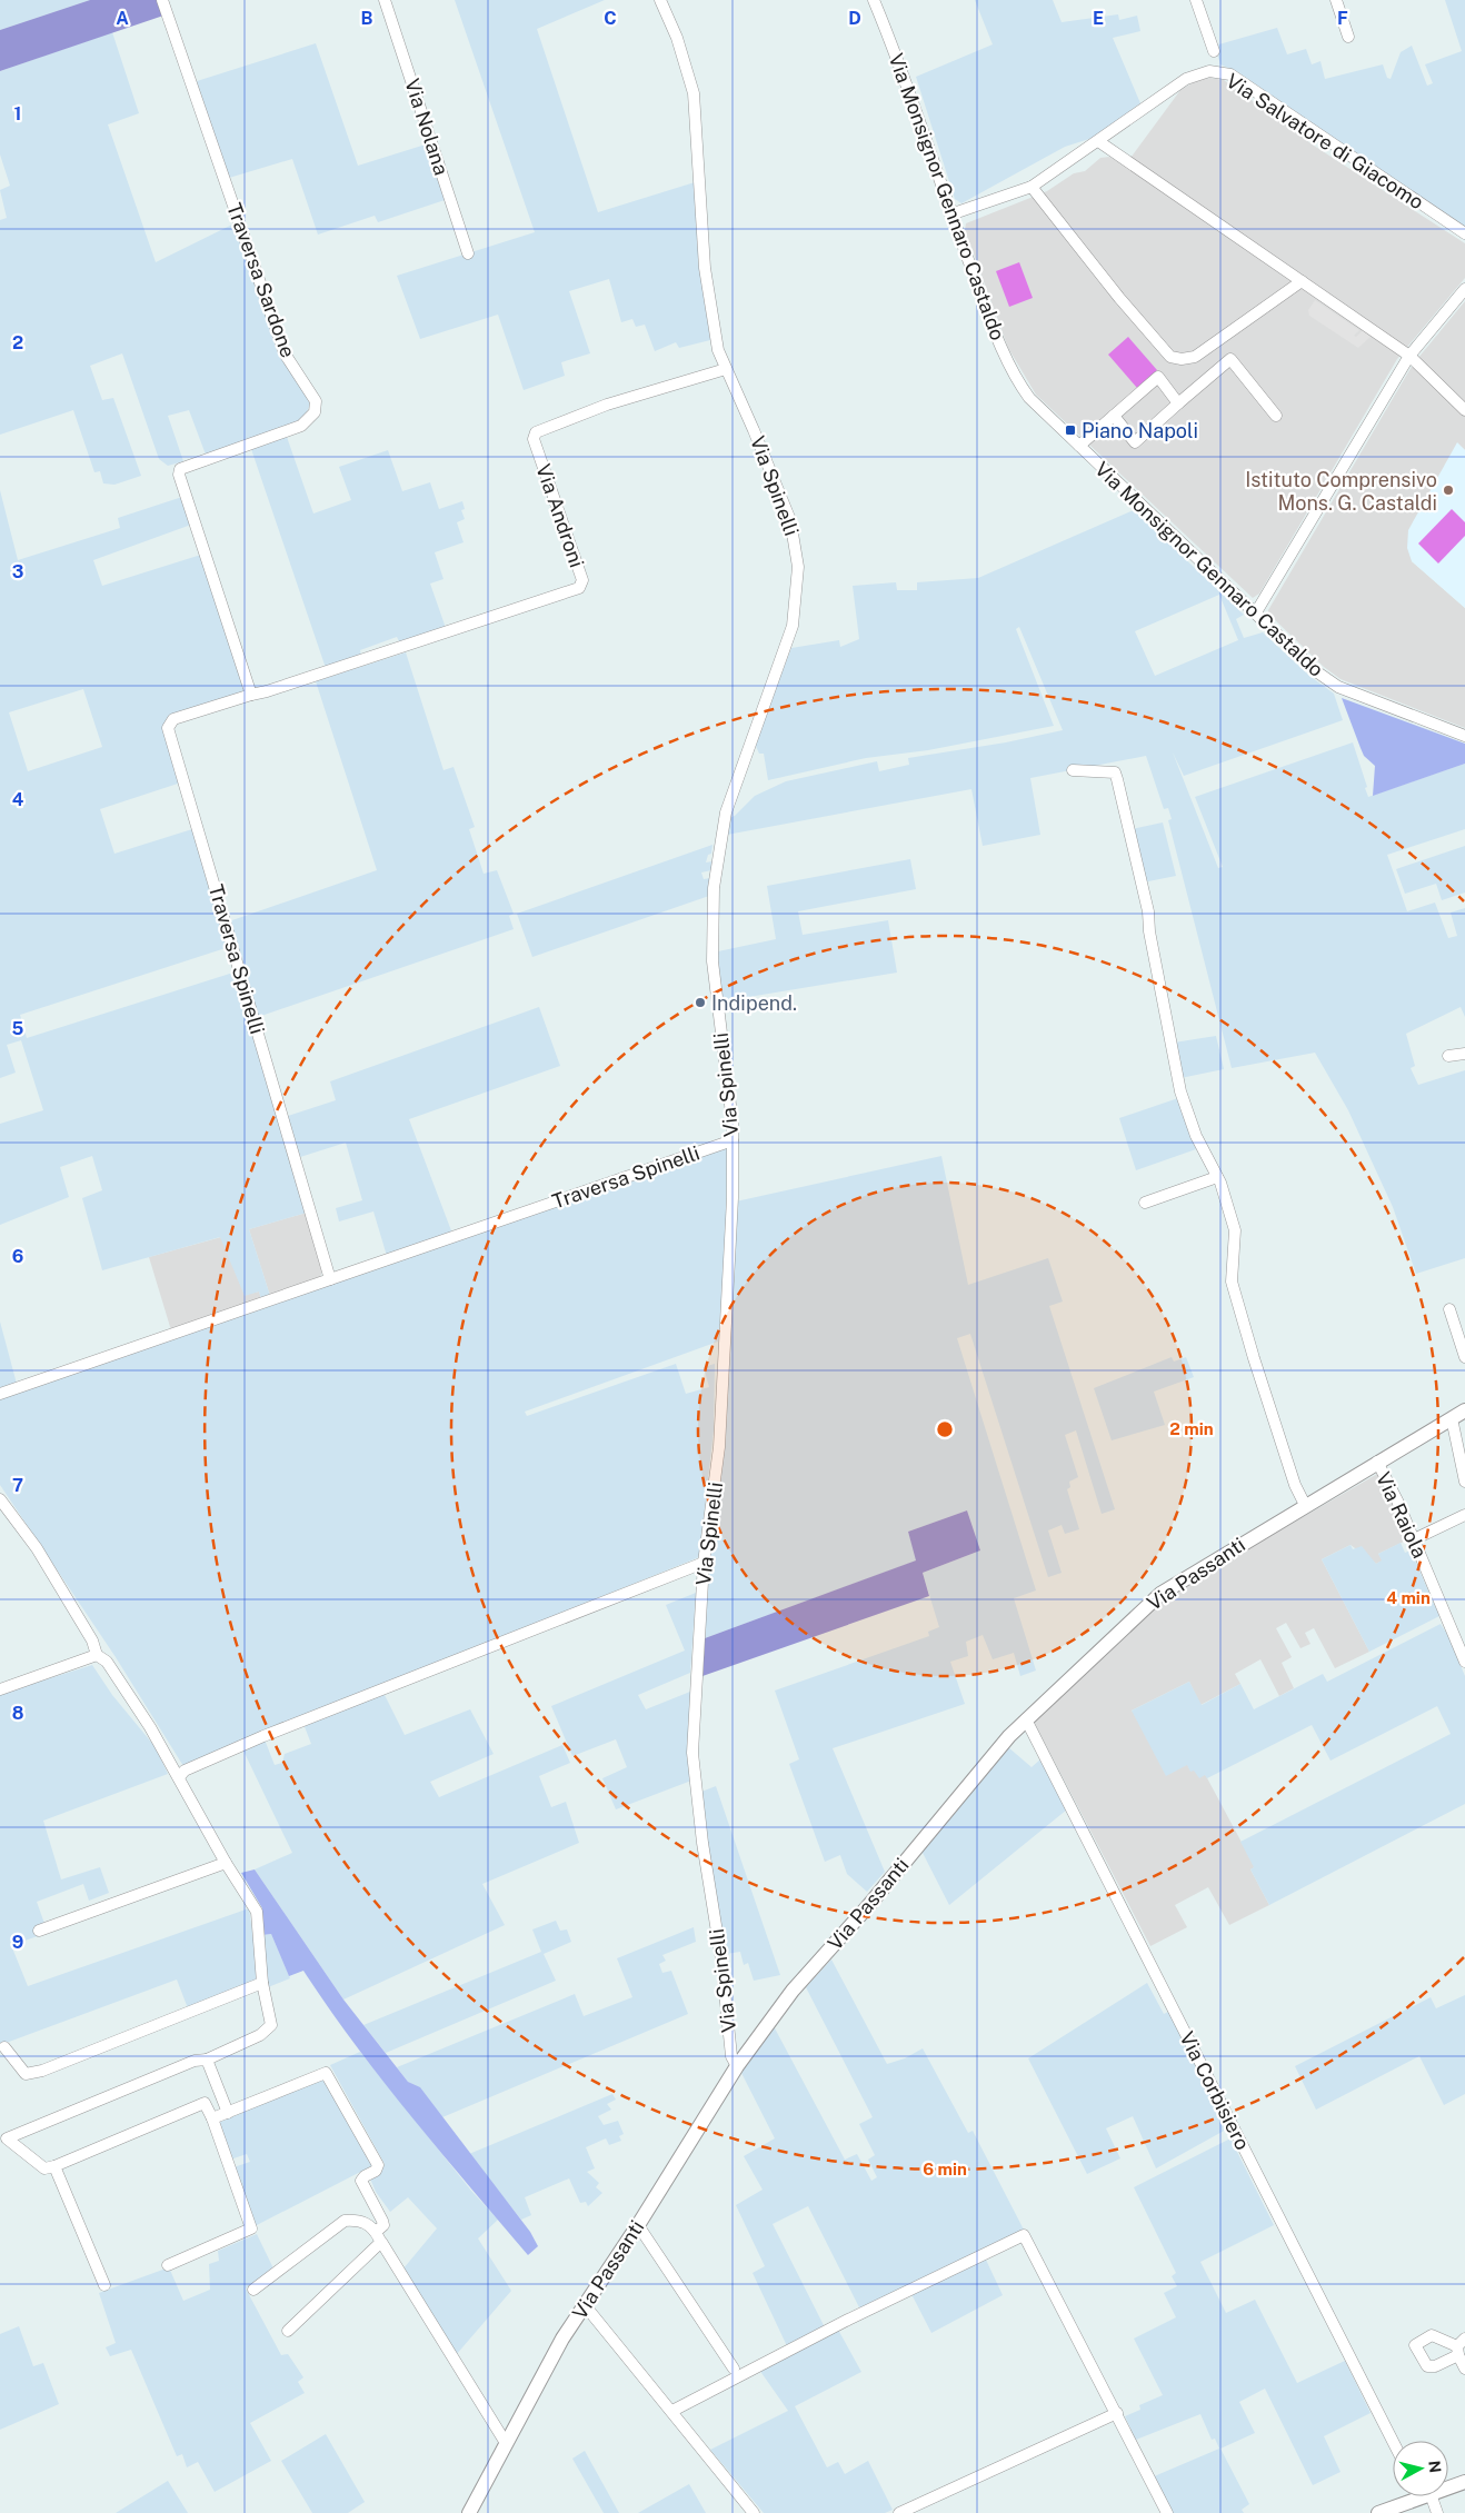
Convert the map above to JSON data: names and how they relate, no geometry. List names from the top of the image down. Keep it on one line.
{"streets":{"street":["Via Nolana","Via Salvatore di Giacomo","Via Monsignor Gennaro Castaldo","Traversa Sardone","Via Spinelli","Via Androni","Traversa Spinelli","Via Raiola","Via Passanti","Via Corbisiero"]},"crossings":[["Via Salvatore di Giacomo","Via Monsignor Gennaro Castaldo"],["Traversa Sardone","Via Androni"],["Traversa Sardone","Traversa Spinelli"],["Via Spinelli","Via Androni"],["Via Spinelli","Traversa Spinelli"],["Via Spinelli","Via Passanti"],["Via Androni","Traversa Spinelli"],["Via Raiola","Via Passanti"],["Via Passanti","Via Corbisiero"]],"places":{"transit":["Piano Napoli"],"other":["Istituto Comprensivo Mons. G. Castaldi","Indipend."]},"north":"right","grid":{"columns":["A","B","C","D","E","F"],"rows":["1","2","3","4","5","6","7","8","9"]},"rings":["2 min","4 min","6 min"]}
